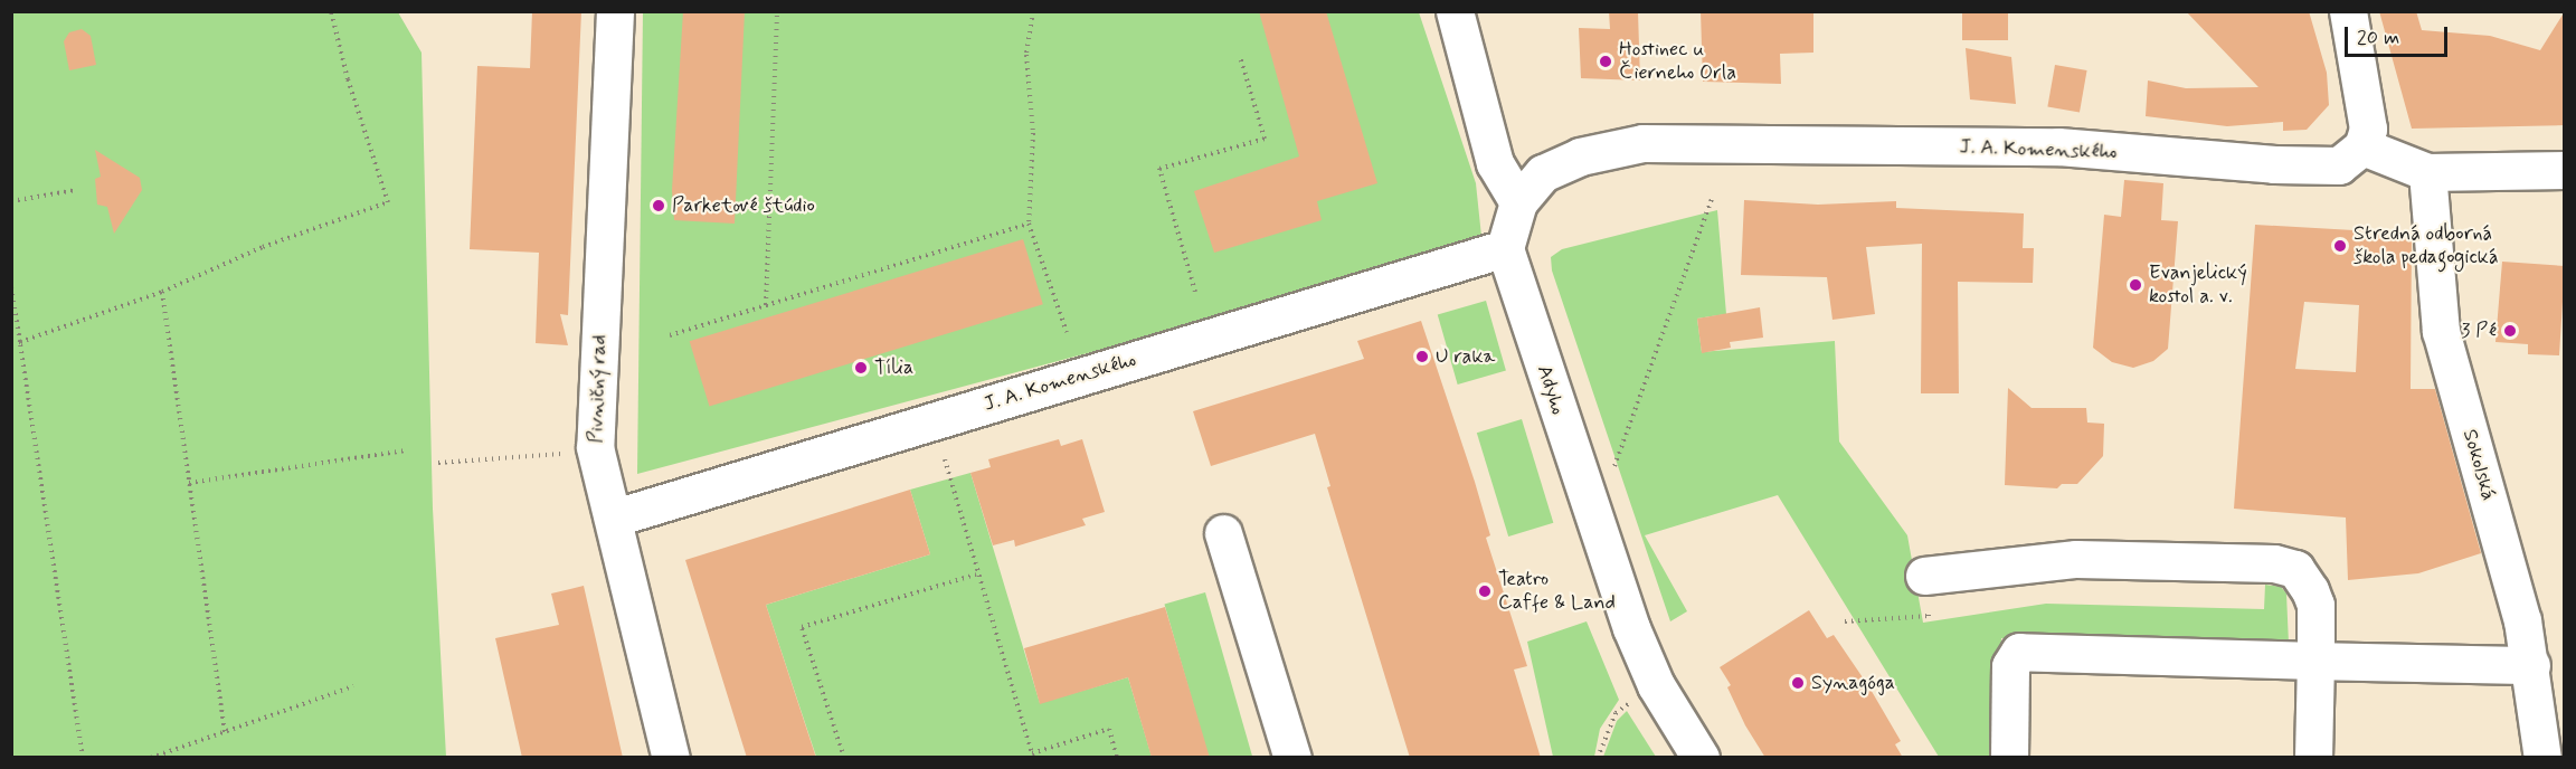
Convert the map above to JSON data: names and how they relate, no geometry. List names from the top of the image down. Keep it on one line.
{"streets":{"street":["J. A. Komenského","Pivničný rad","Adyho","Sokolská"]},"crossings":[["J. A. Komenského","Pivničný rad"],["J. A. Komenského","Adyho"]],"places":["Hostinec u Čierneho Orla","Parketové štúdio","Stredná odborná škola pedagogická","Evanjelický kostol a. v.","3 Pé","U raka","Tília","Teatro Caffe & Land","Synagóga"],"scale_bar":"20 m"}
